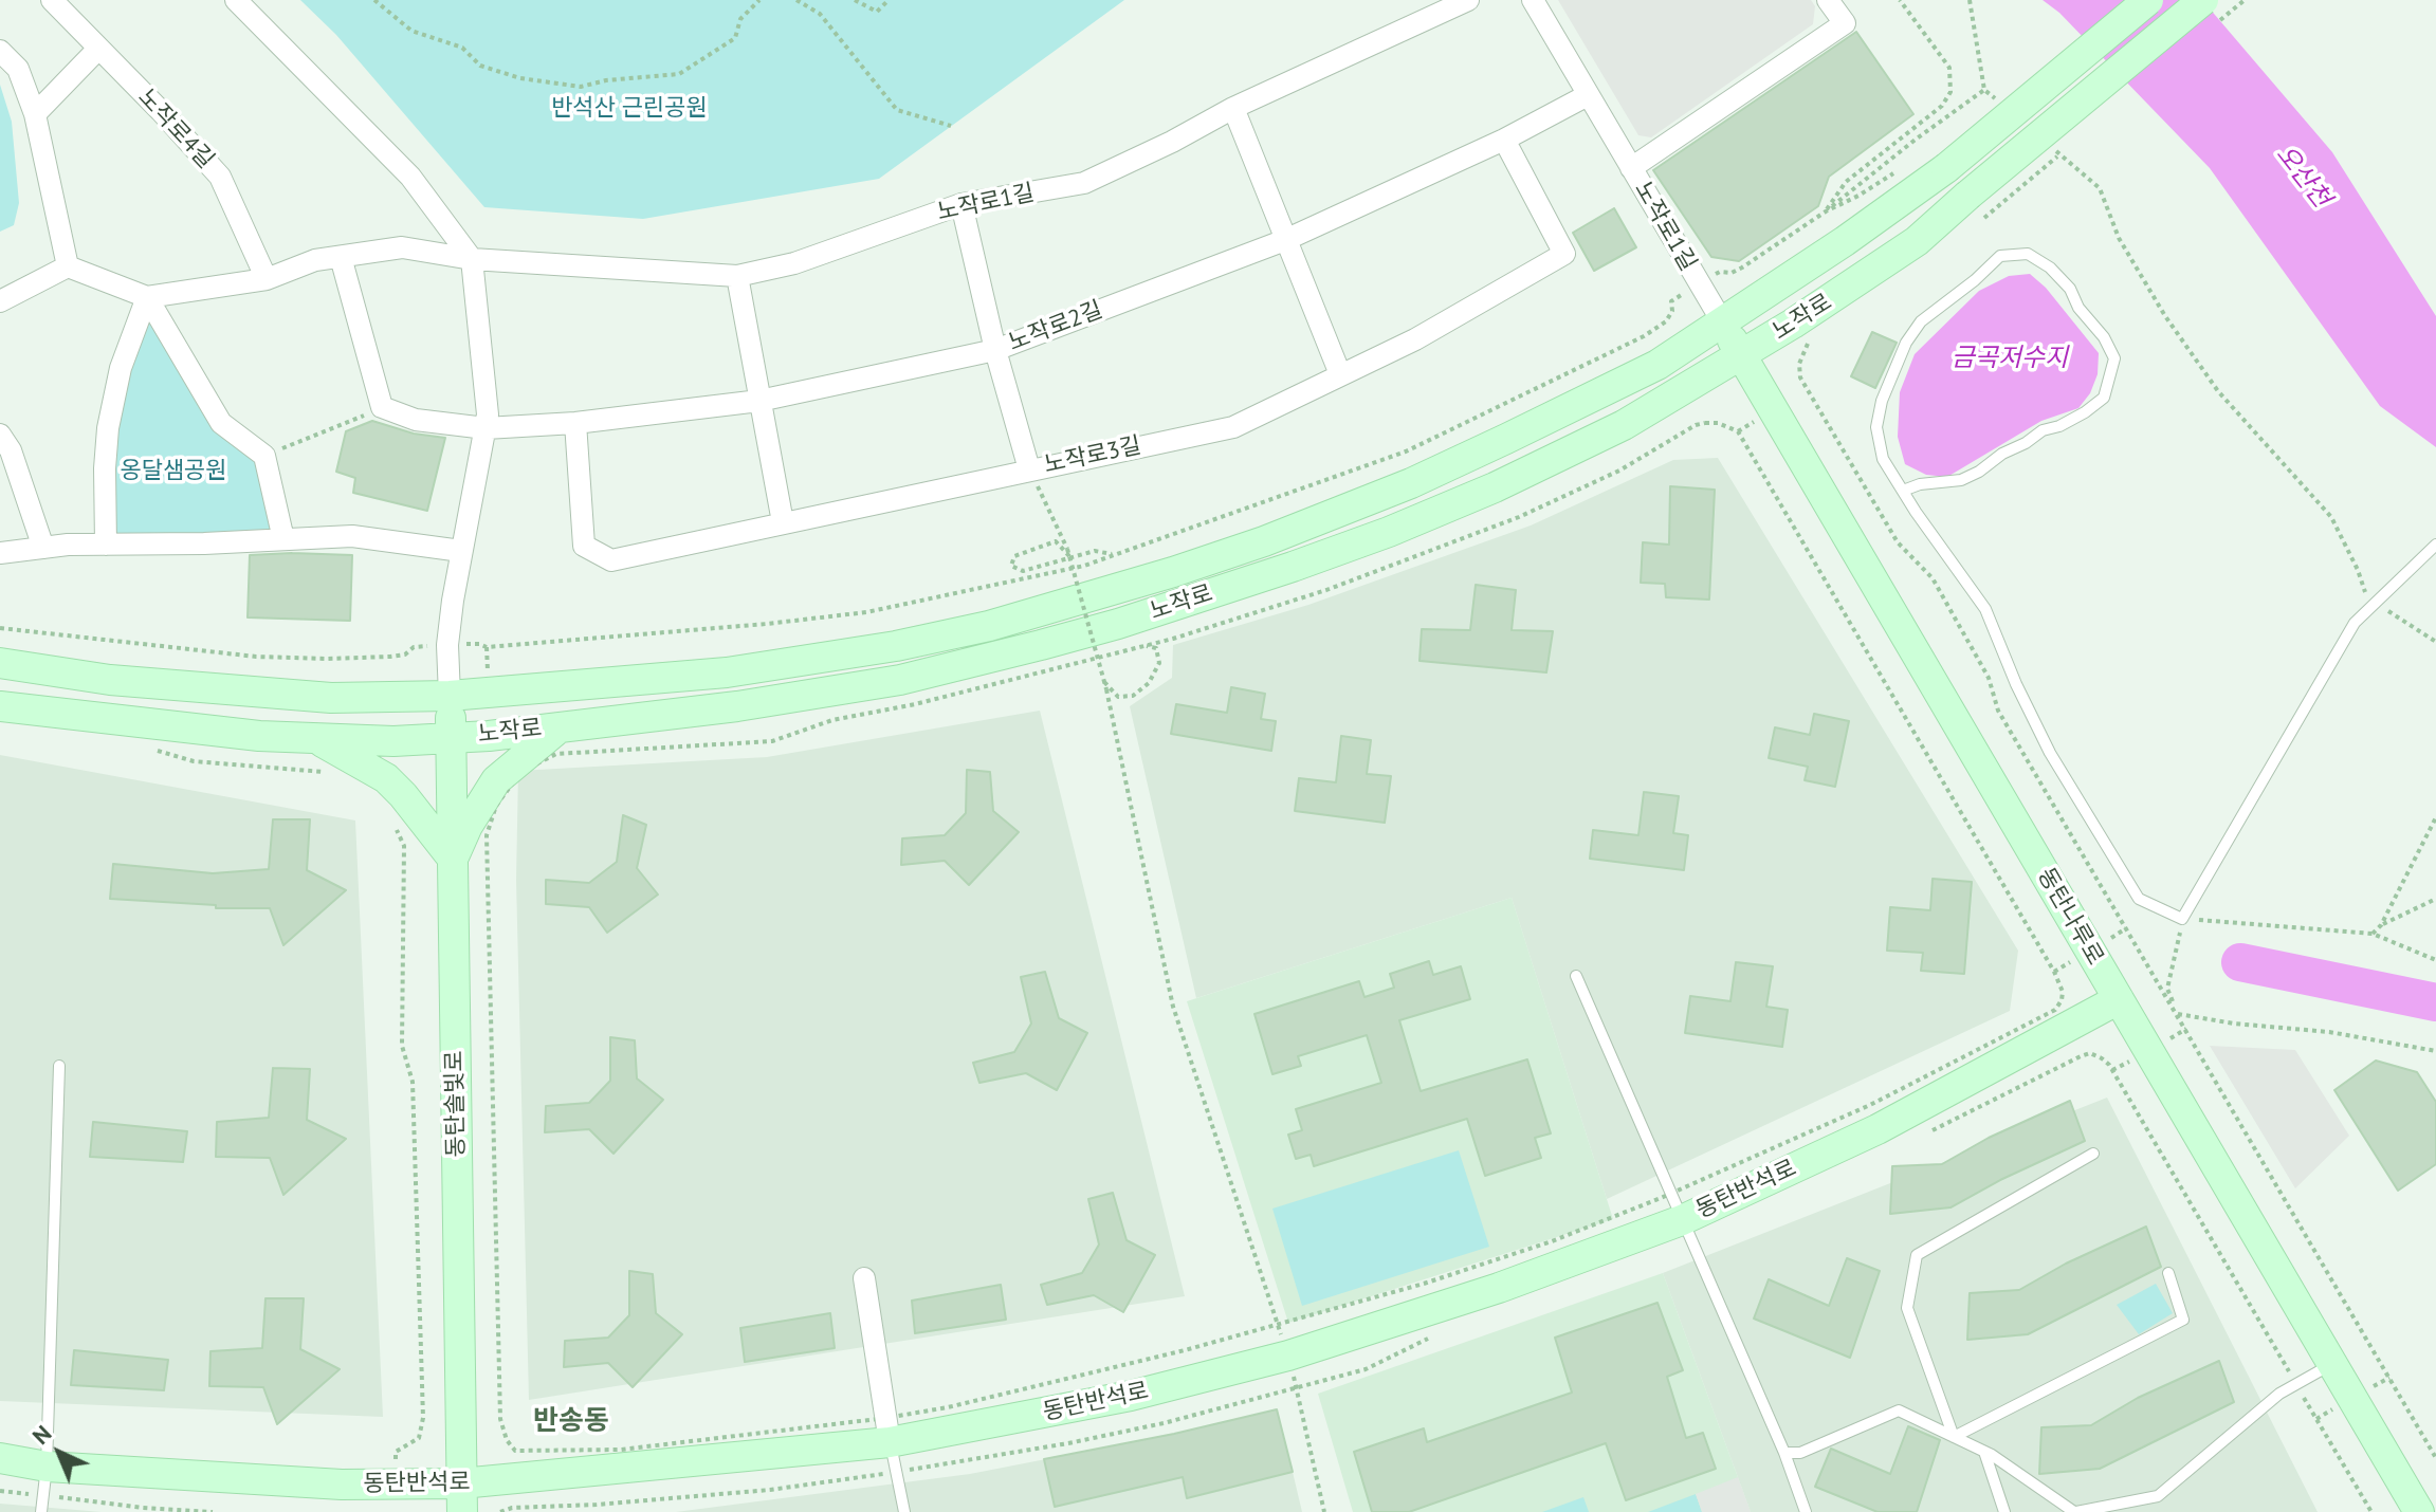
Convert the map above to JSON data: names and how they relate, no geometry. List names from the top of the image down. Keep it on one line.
{"streets":{"street":["노작로4길","노작로1길","노작로","노작로2길","노작로3길","동탄나루로","동탄솔빛로","동탄반석로"]},"crossings":[["노작로1길","노작로"],["노작로1길","노작로2길"],["노작로1길","동탄나루로"],["노작로","동탄나루로"],["노작로","동탄솔빛로"],["노작로2길","노작로3길"],["동탄나루로","동탄반석로"],["동탄솔빛로","동탄반석로"]],"districts":["반송동"],"water":["오산천","금곡저수지"],"parks":["반석산 근린공원","옹달샘공원"],"north":"top left"}
